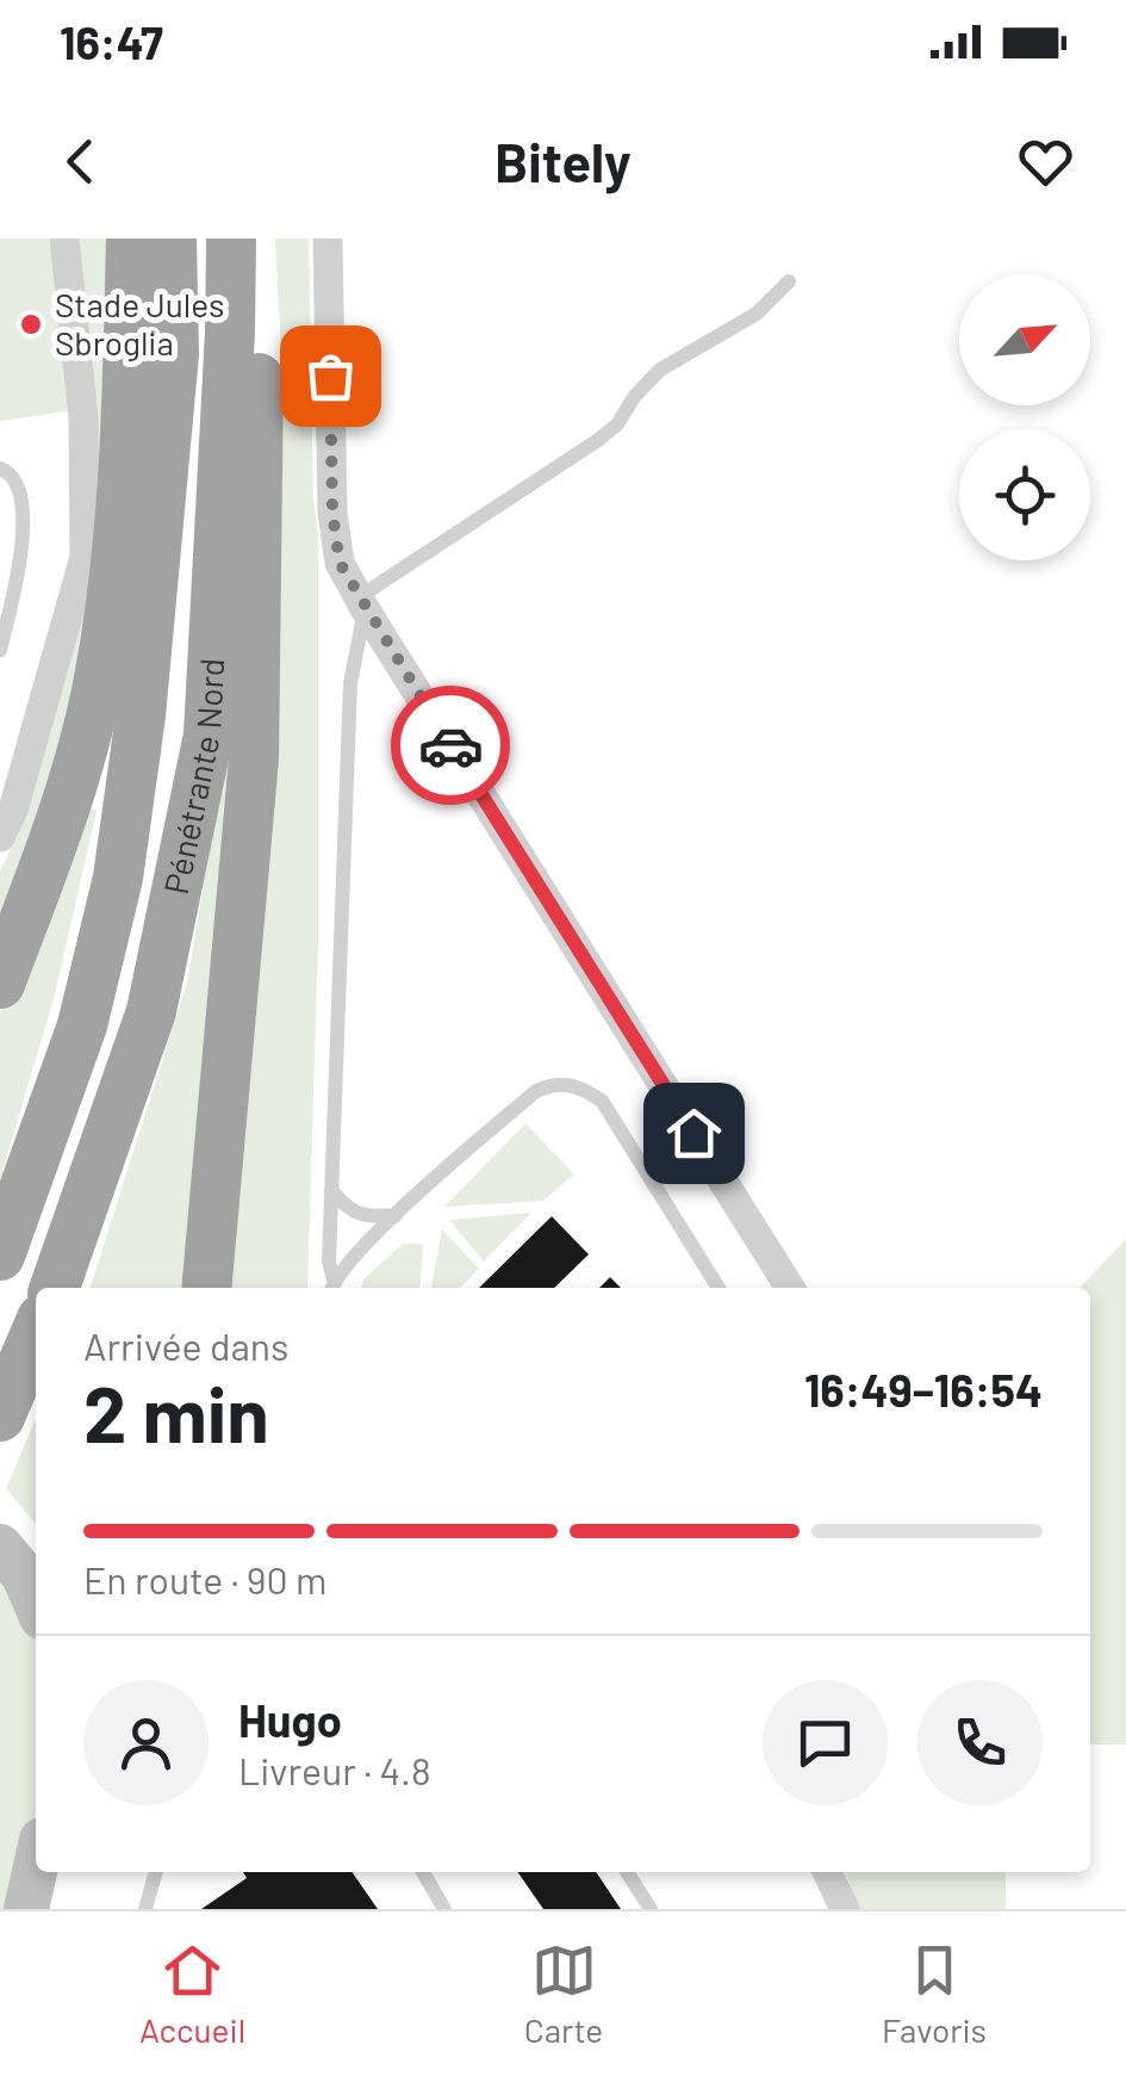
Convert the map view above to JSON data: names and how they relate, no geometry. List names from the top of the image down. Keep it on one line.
{"streets":{"highway":["Pénétrante Nord"]},"places":["Stade Jules Sbroglia"],"north":"top right","page":{"status":"16:47","header":"Bitely","heading":["2 min","Arrivée dans","16:49–16:54"],"panel":["Hugo","Livreur · 4.8"],"bar":"En route · 90 m","tabs":["Accueil","Carte","Favoris"]}}
